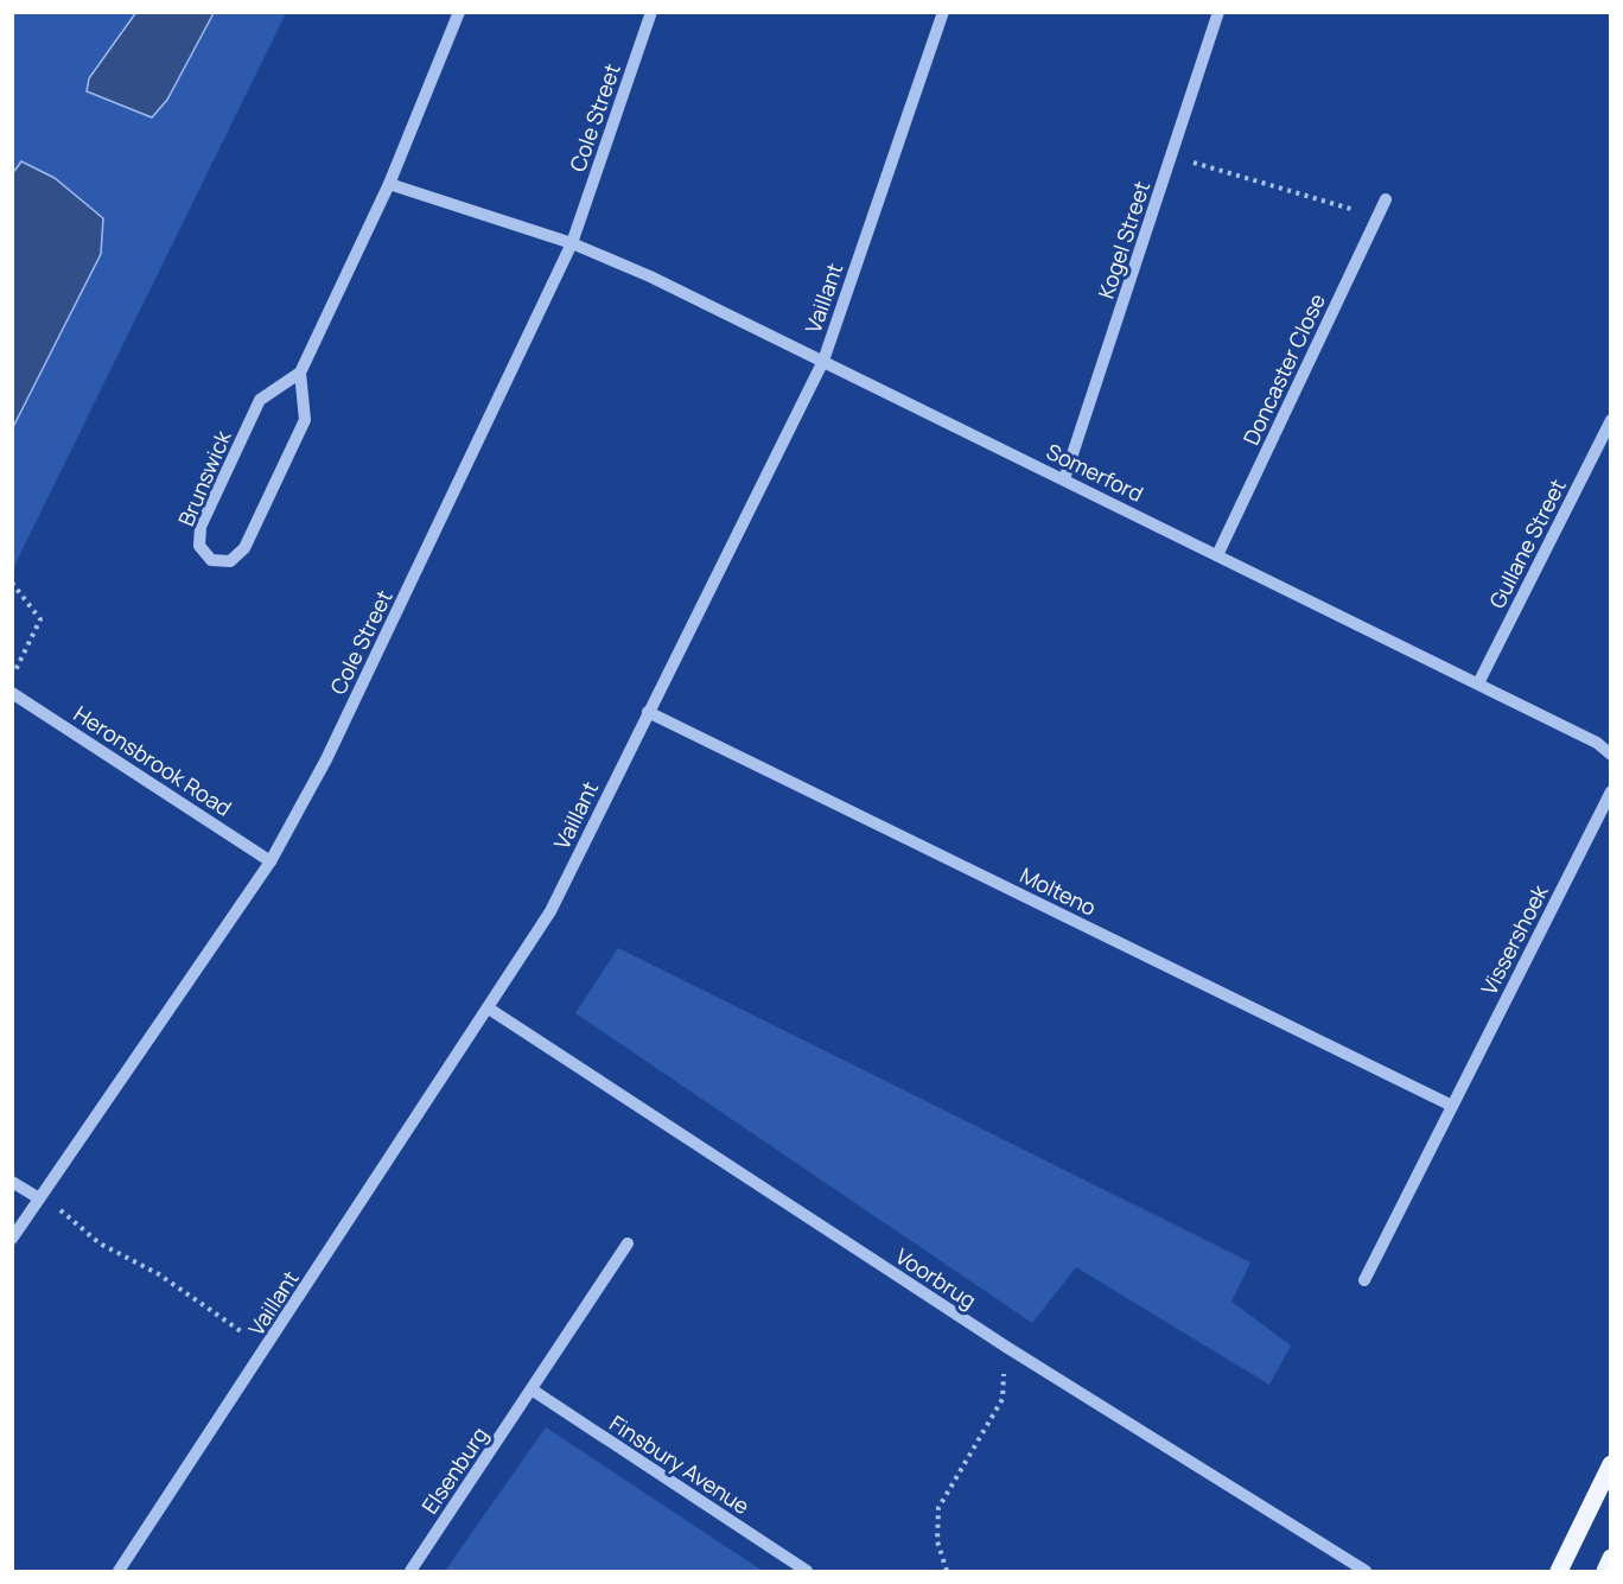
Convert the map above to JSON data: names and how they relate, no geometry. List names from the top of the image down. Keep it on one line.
{"streets":{"street":["Cole Street","Kogel Street","Vaillant","Doncaster Close","Somerford","Brunswick","Gullane Street","Heronsbrook Road","Molteno","Vissershoek","Voorbrug","Finsbury Avenue","Elsenburg"]},"crossings":[["Cole Street","Somerford"],["Cole Street","Heronsbrook Road"],["Kogel Street","Somerford"],["Vaillant","Somerford"],["Vaillant","Molteno"],["Vaillant","Voorbrug"],["Doncaster Close","Somerford"],["Somerford","Gullane Street"],["Molteno","Vissershoek"],["Finsbury Avenue","Elsenburg"]]}
